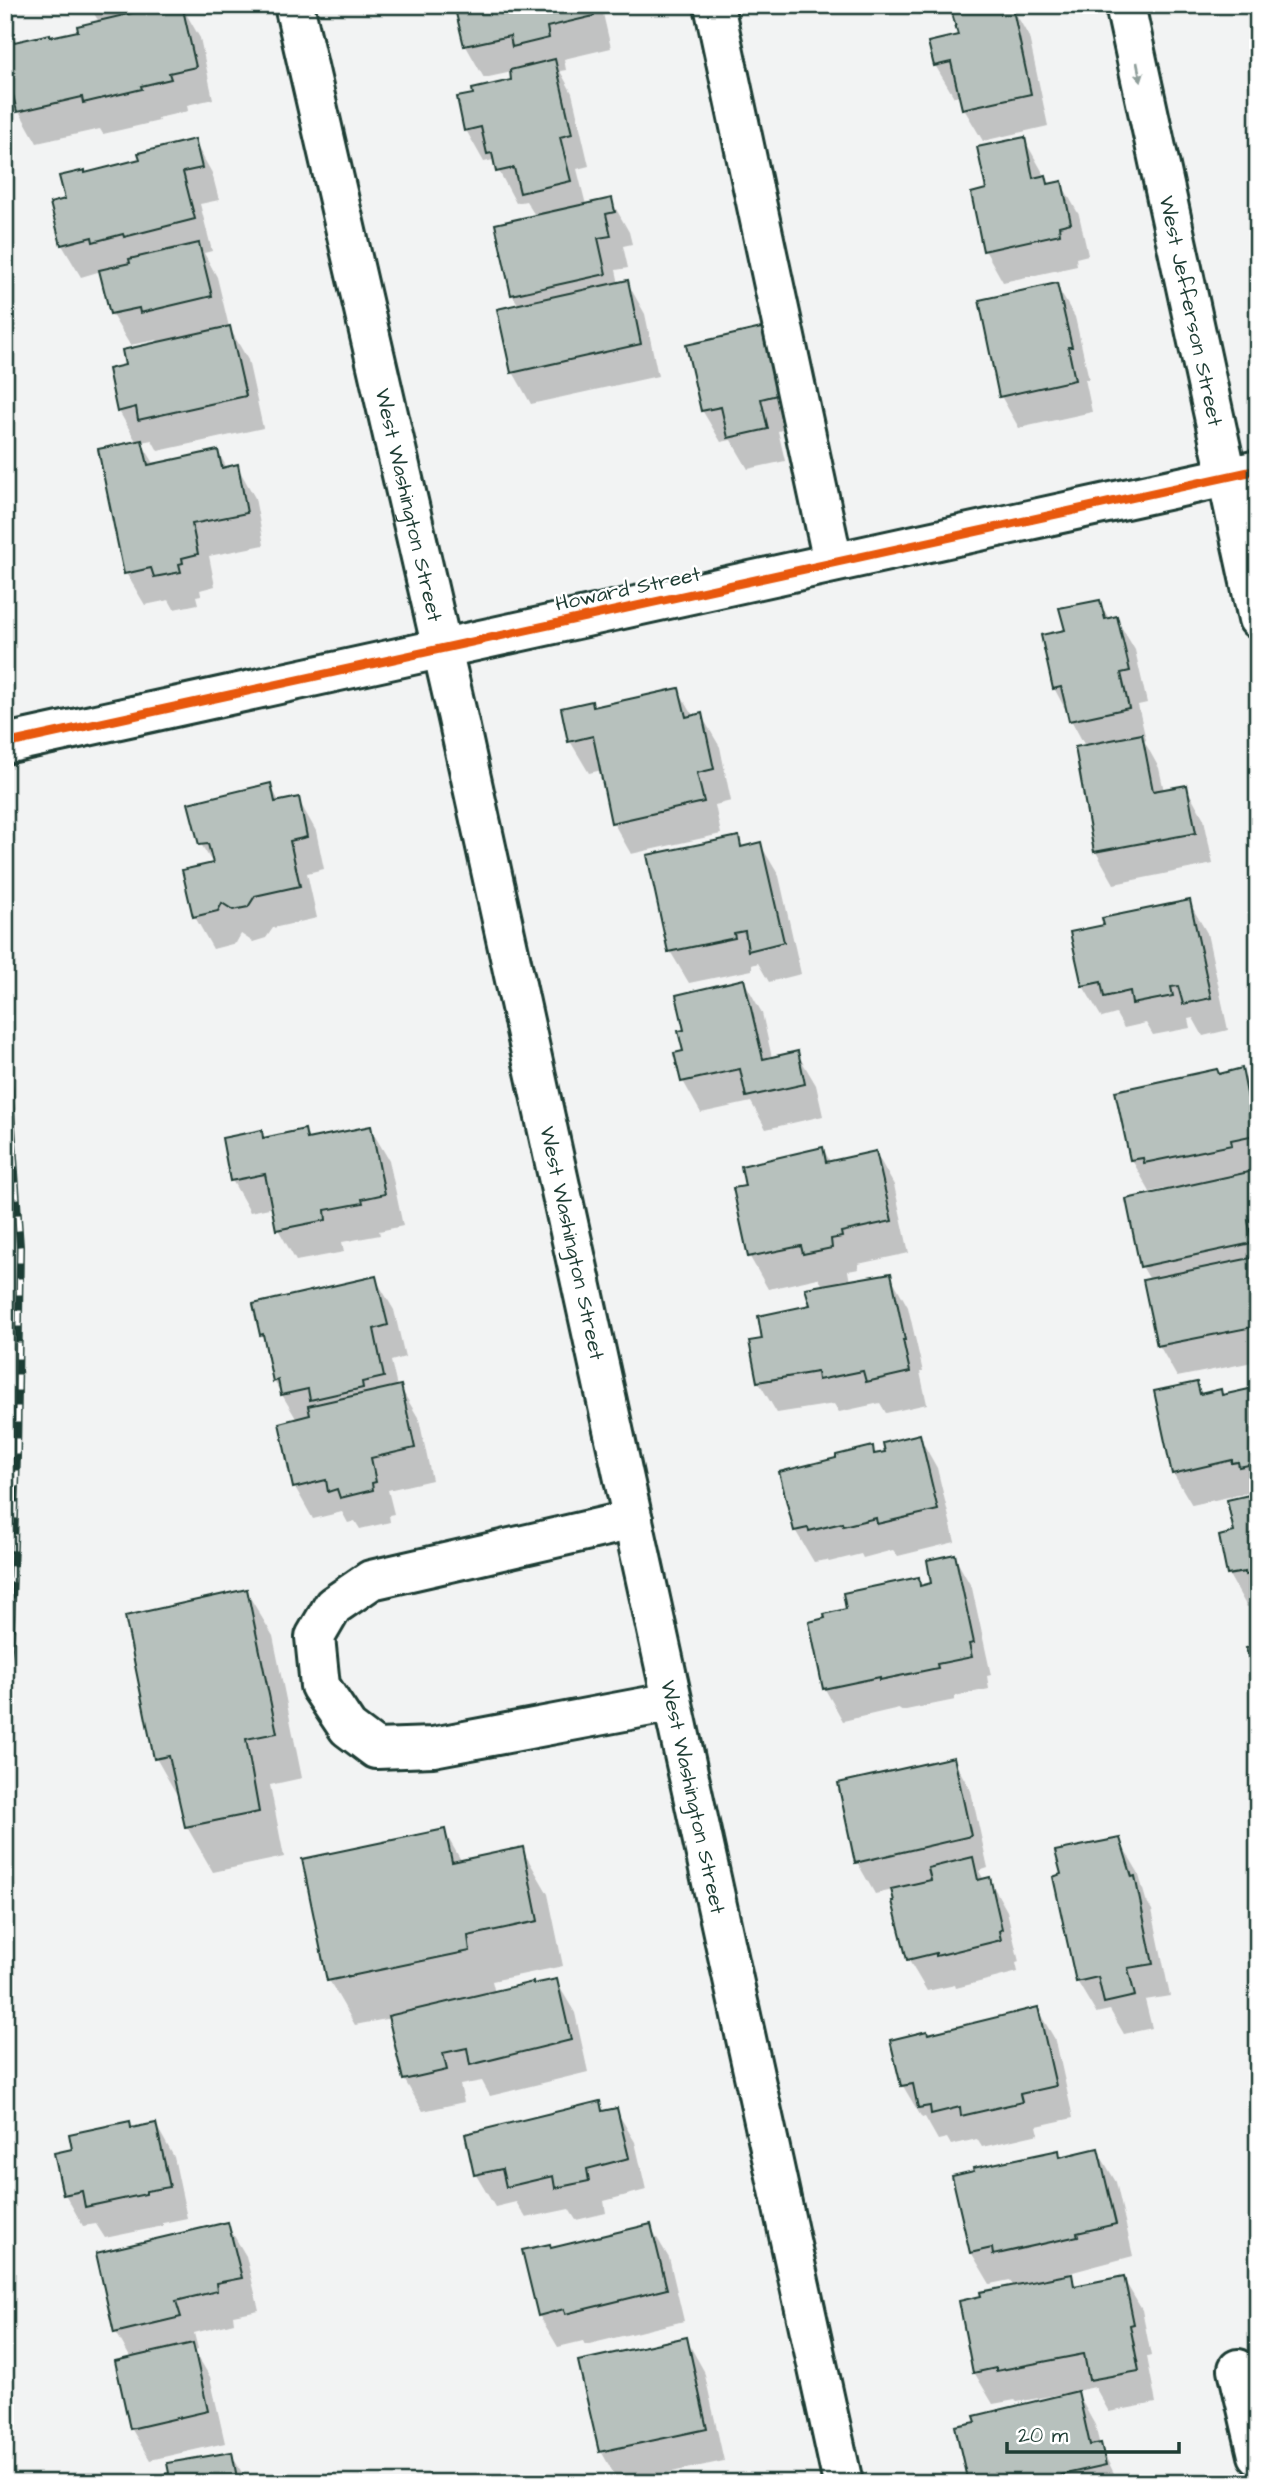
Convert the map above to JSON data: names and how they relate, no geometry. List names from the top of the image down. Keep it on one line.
{"streets":{"main road":["West Jefferson Street","West Washington Street","Howard Street"]},"crossings":[["West Jefferson Street","Howard Street"],["West Washington Street","Howard Street"]],"one_way":["West Jefferson Street"],"scale_bar":"20 m"}
